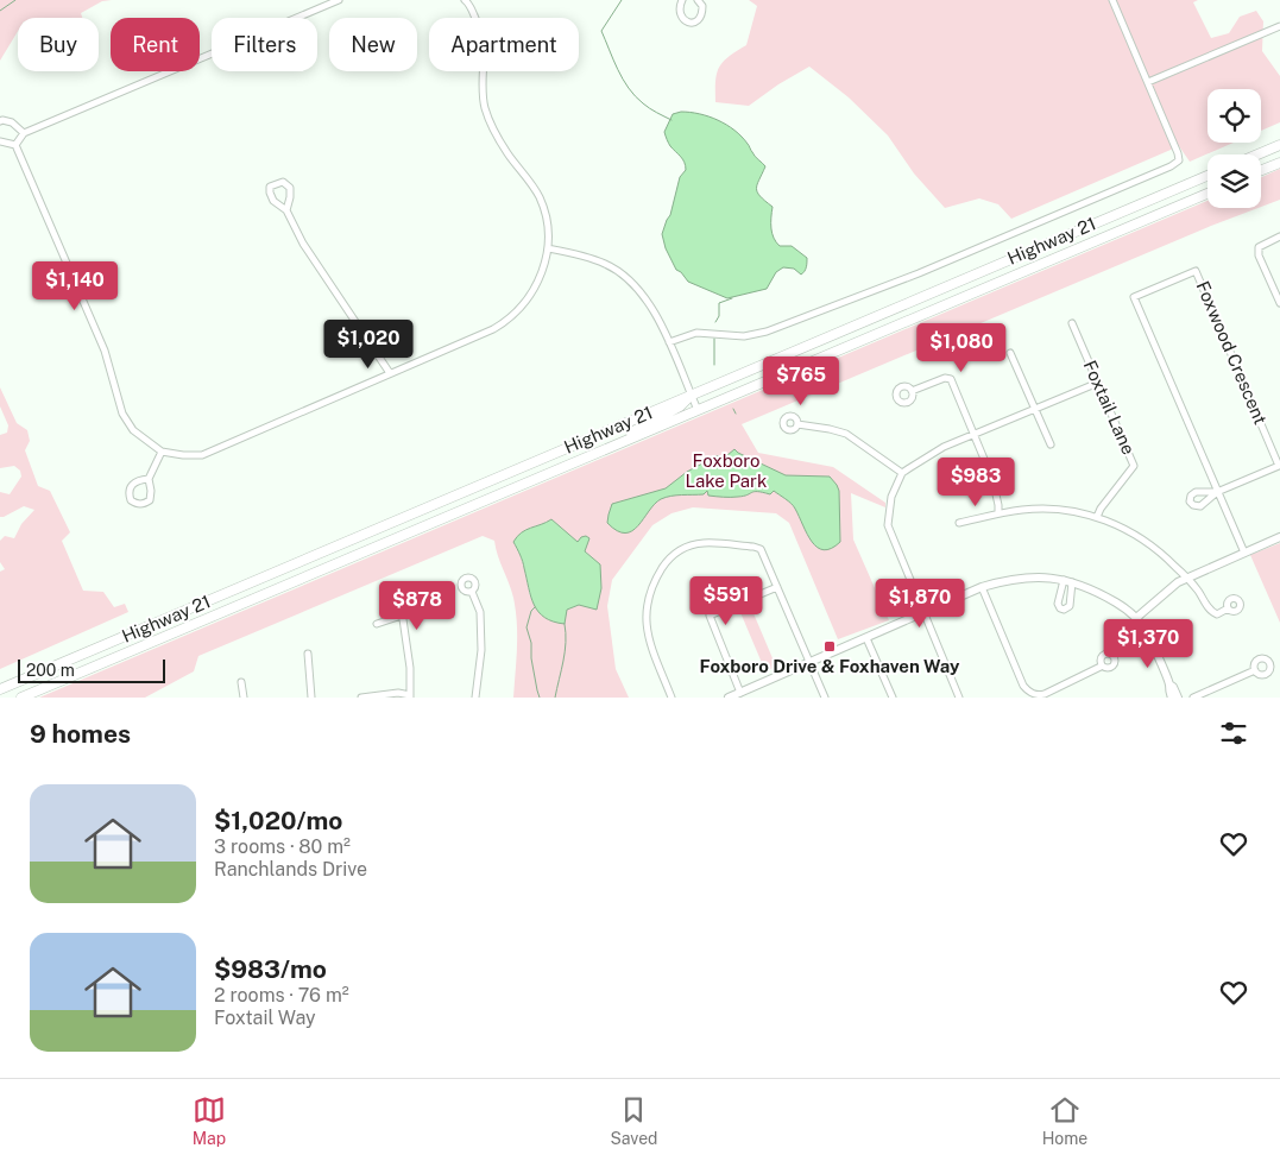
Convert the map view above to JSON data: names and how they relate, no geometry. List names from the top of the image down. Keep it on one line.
{"streets":{"main road":["Highway 21"],"street":["Foxwood Crescent","Foxtail Lane"]},"parks":["Foxboro Lake Park"],"places":{"transit":["Foxboro Drive & Foxhaven Way"]},"scale_bar":"200 m","page":{"chip":["Buy","Rent","Filters","New","Apartment"],"price":["$1,140","$1,020","$1,080","$765","$983","$591","$1,870","$878","$1,370"],"scale":"200 m","heading":"9 homes","list":[{"name":"$1,020/mo","note":"3 rooms · 80 m² · Ranchlands Drive"},{"name":"$983/mo","note":"2 rooms · 76 m² · Foxtail Way"}],"tabs":["Map","Saved","Home"]}}
